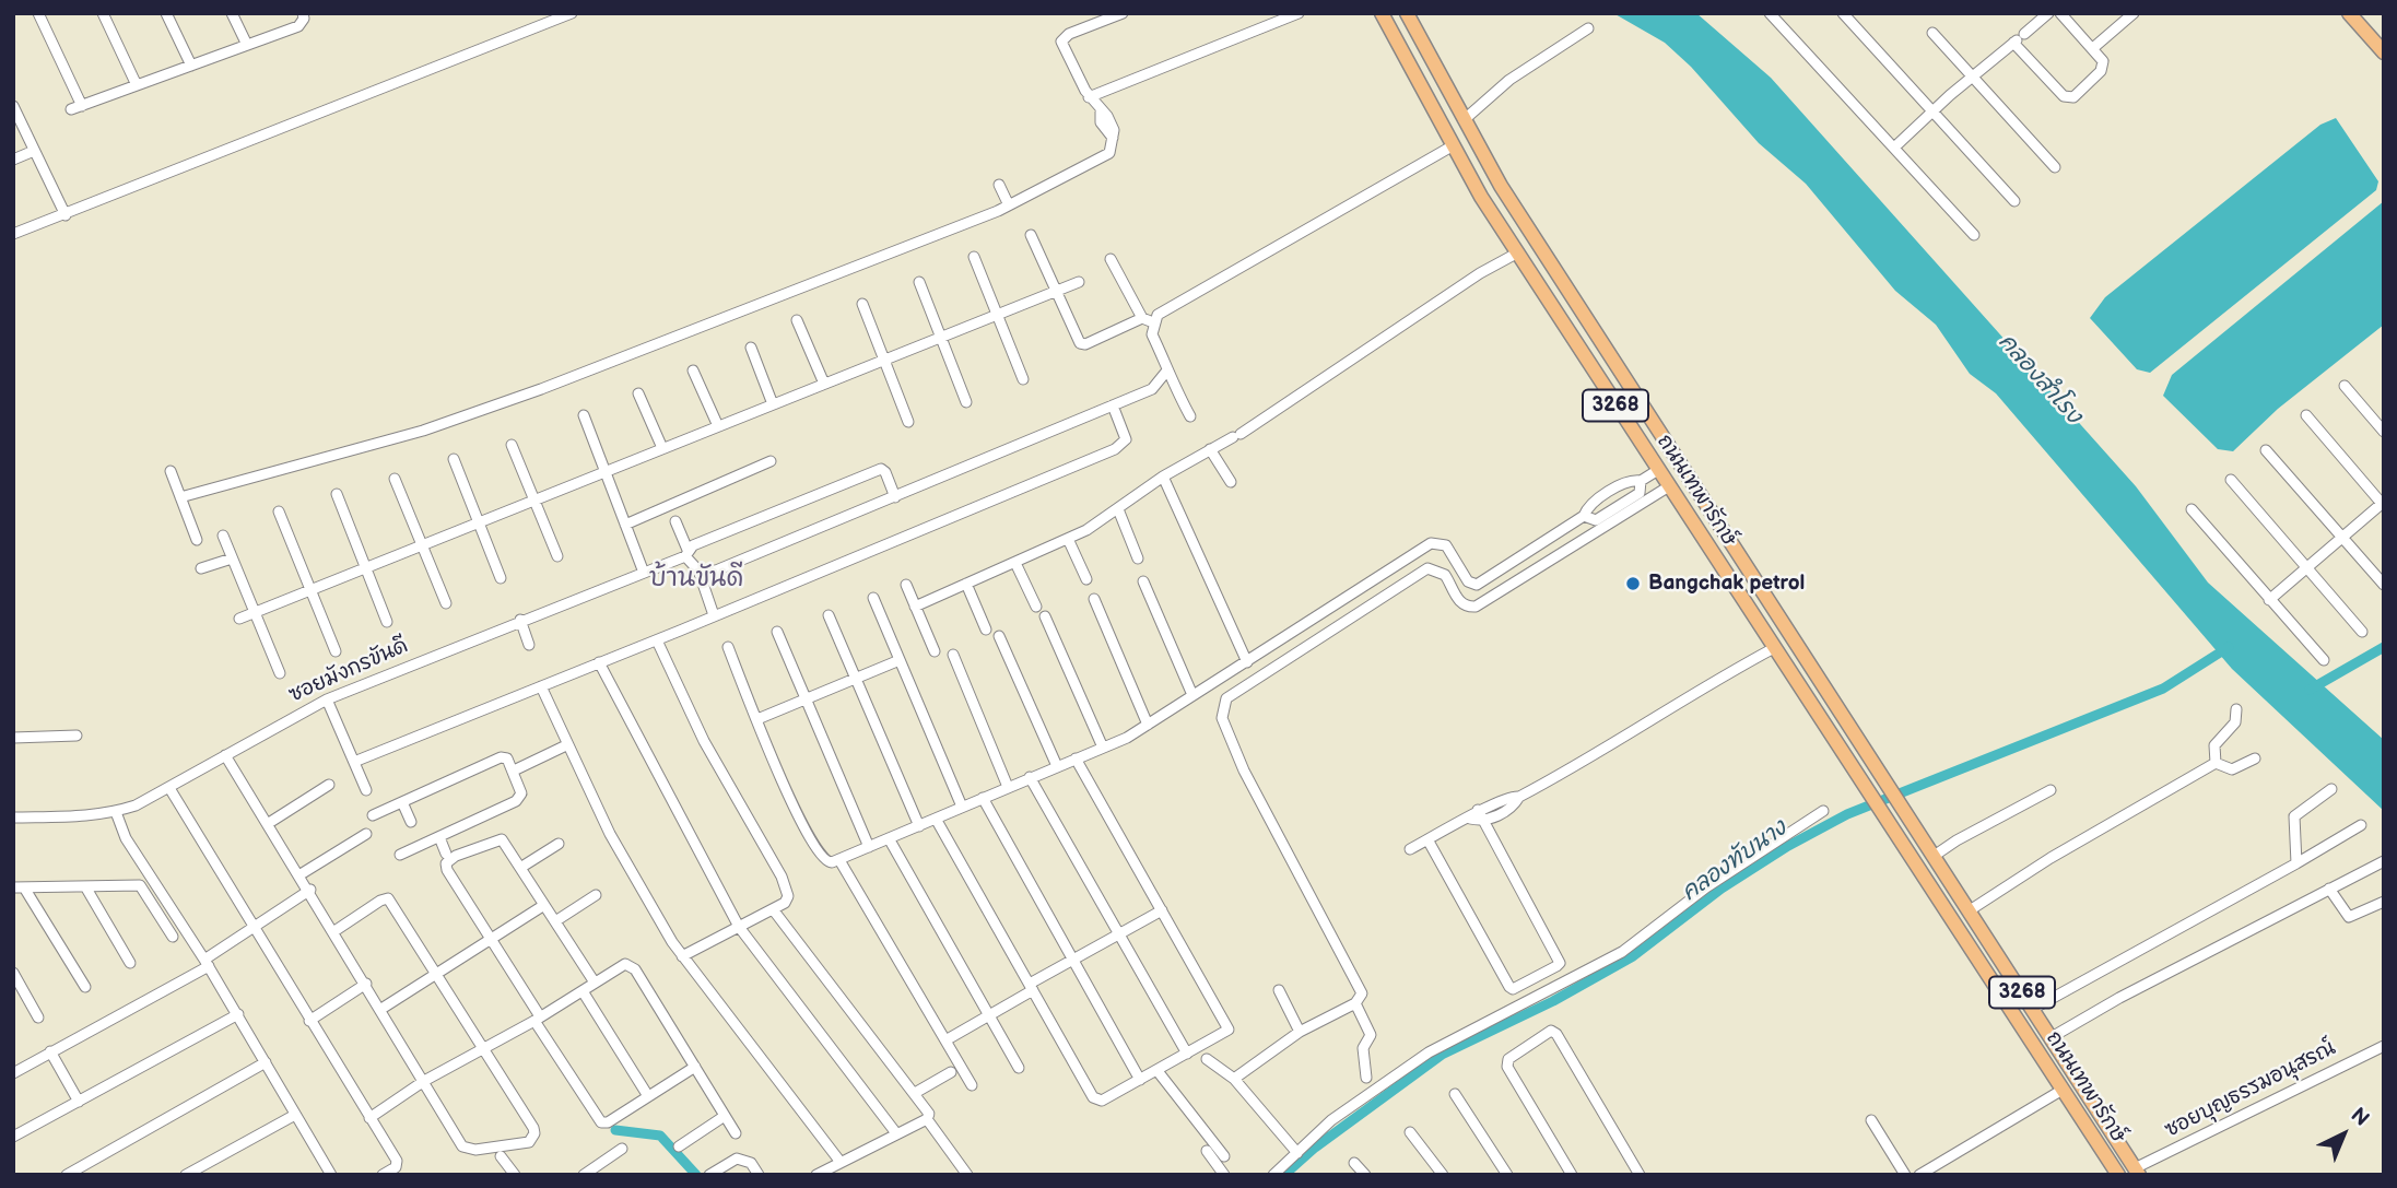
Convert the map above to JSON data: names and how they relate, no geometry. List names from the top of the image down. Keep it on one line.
{"streets":{"main road":["3268","ถนนเทพารักษ์"],"street":["ซอยมังกรขันดี","ซอยบุญธรรมอนุสรณ์"]},"crossings":[["ถนนเทพารักษ์","ซอยบุญธรรมอนุสรณ์"]],"districts":["บ้านขันดี"],"water":["คลองสำโรง","คลองทับนาง"],"places":["Bangchak petrol"],"north":"top right"}
